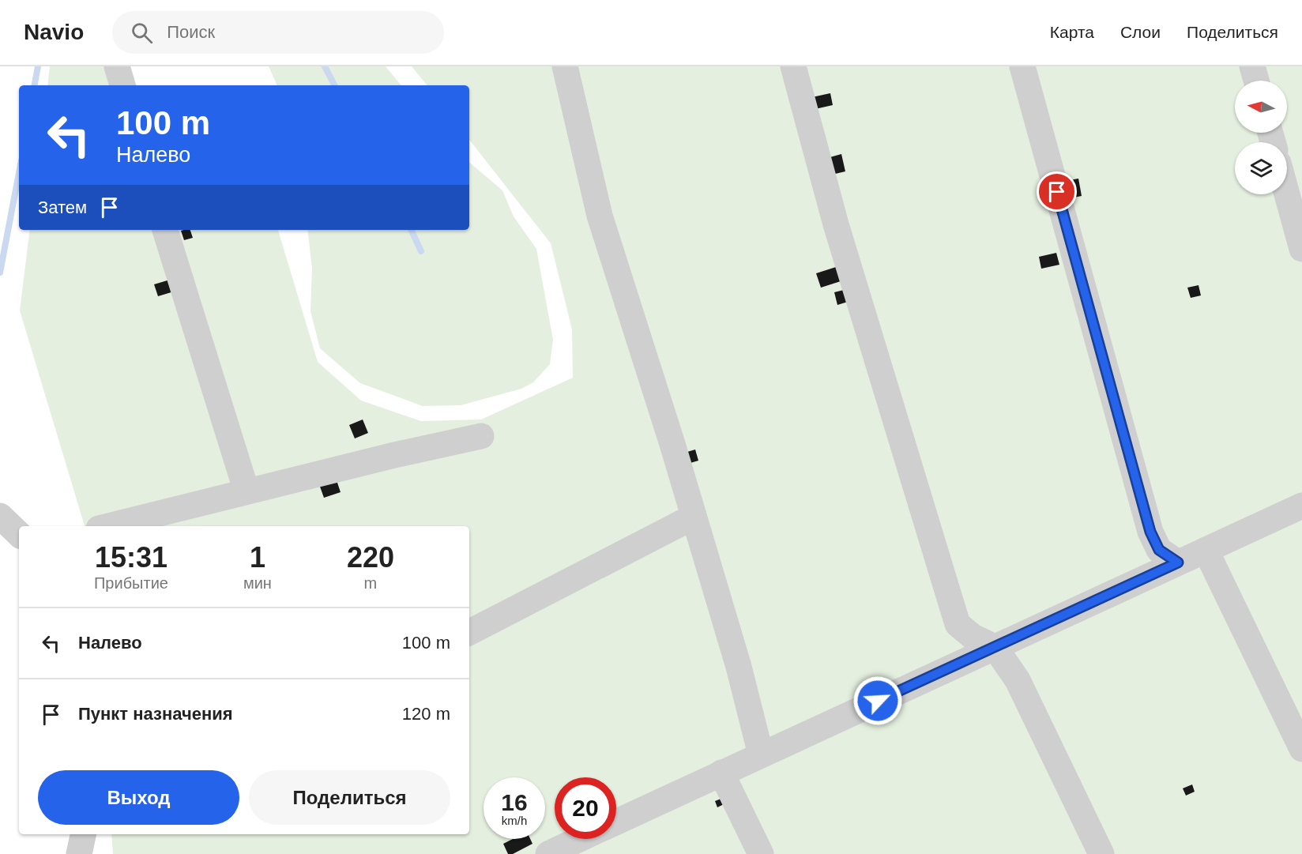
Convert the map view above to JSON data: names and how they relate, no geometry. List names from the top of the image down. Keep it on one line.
{"north":"left","page":{"header":"Navio","search":"Поиск","nav":["Карта","Слои","Поделиться"],"turn":["100 m","Налево"],"then":"Затем","eta":["15:31","Прибытие","1","мин","220","m"],"list":[{"name":"Налево","value":"100 m"},{"name":"Пункт назначения","value":"120 m"}],"buttons":["Выход","Поделиться"],"speed":"16 km/h","limit":"20"}}
